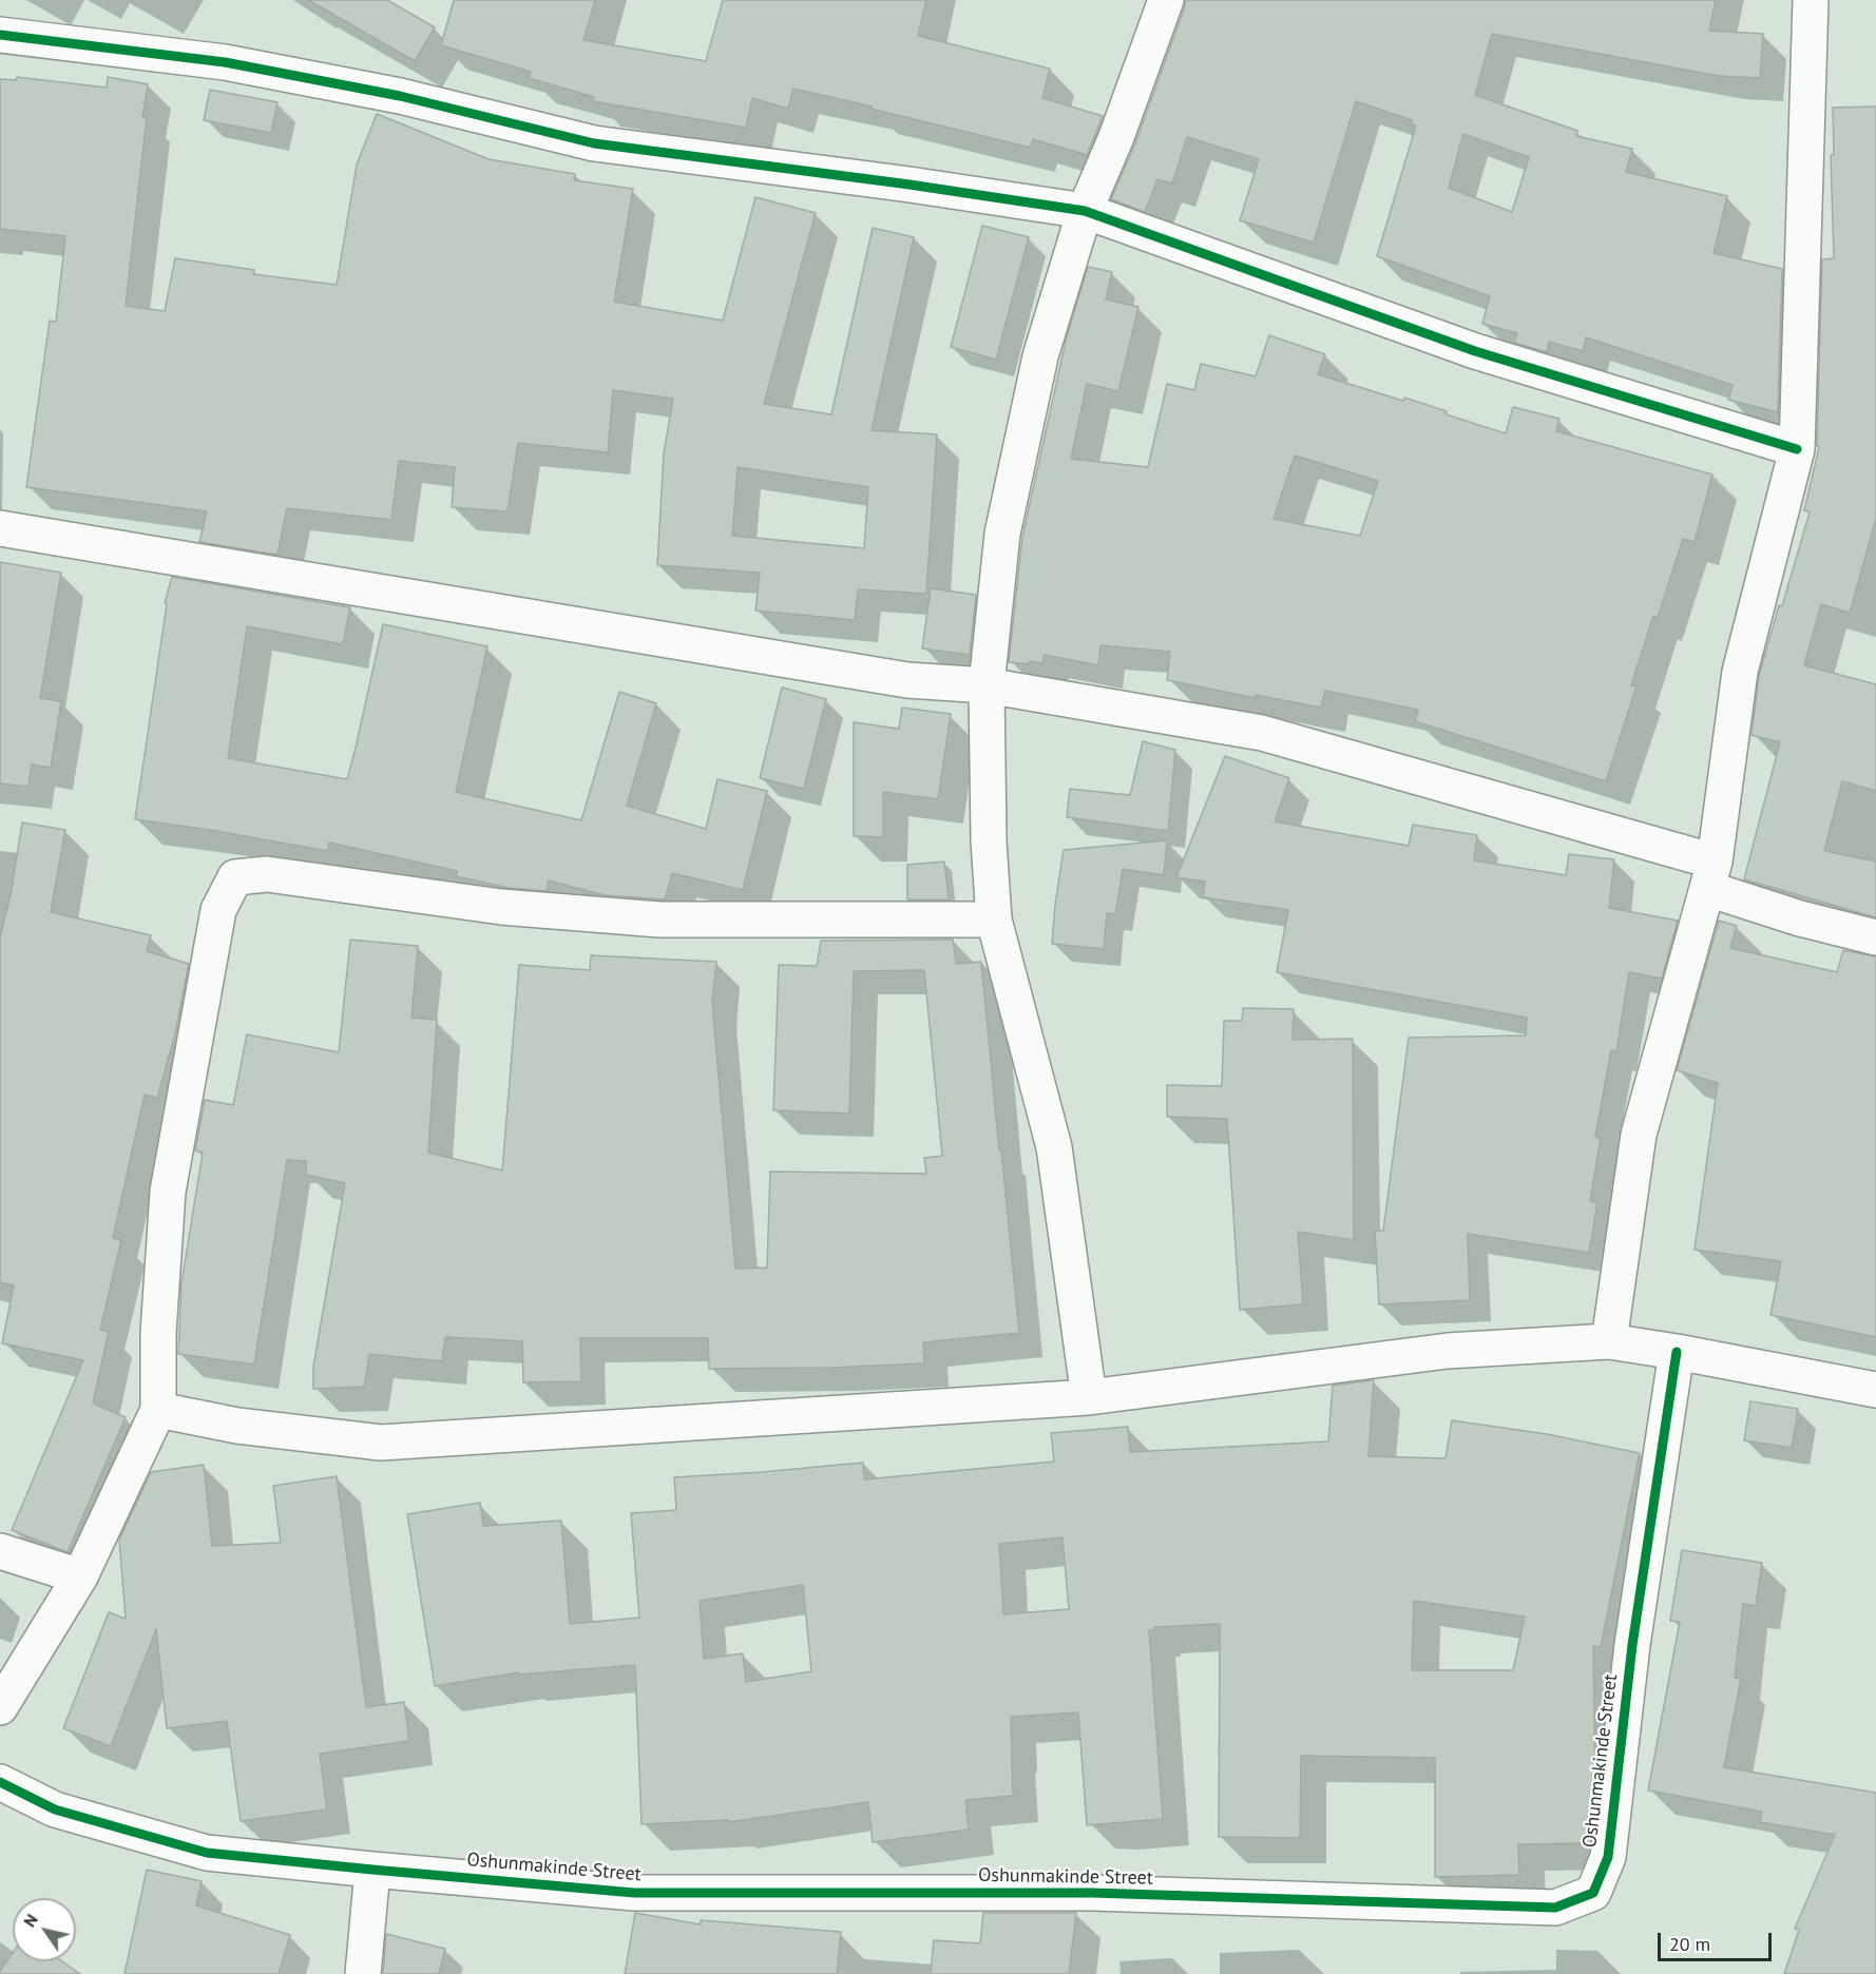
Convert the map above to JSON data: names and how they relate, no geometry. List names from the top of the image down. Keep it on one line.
{"streets":{"street":["Oshunmakinde Street"]},"scale_bar":"20 m","north":"top left"}
